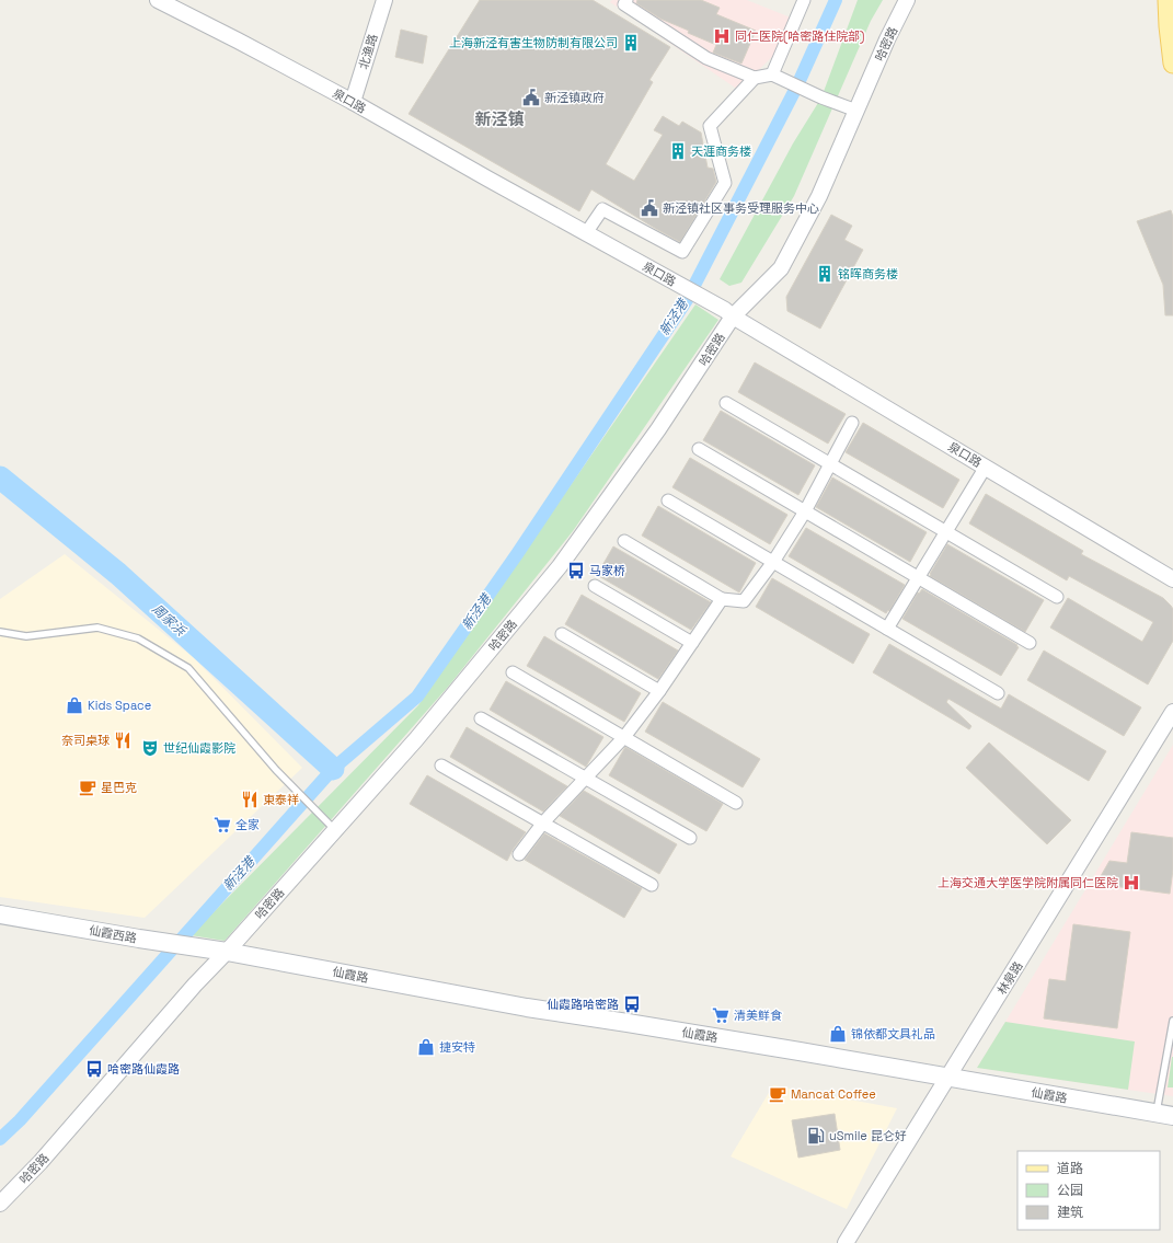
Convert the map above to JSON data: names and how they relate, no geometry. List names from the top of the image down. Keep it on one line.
{"streets":{"main road":["仙霞西路","仙霞路"],"street":["哈密路","北渔路","泉口路","林泉路"]},"crossings":[["哈密路","泉口路"],["哈密路","仙霞西路"],["哈密路","仙霞路"],["北渔路","泉口路"],["仙霞西路","仙霞路"],["仙霞路","林泉路"]],"districts":["新泾镇"],"water":["新泾港","周家浜"],"places":{"hospital":["同仁医院(哈密路住院部)","上海交通大学医学院附属同仁医院"],"building":["上海新泾有害生物防制有限公司","天涯商务楼","铭晖商务楼"],"public building":["新泾镇政府","新泾镇社区事务受理服务中心"],"bus stop":["马家桥","仙霞路哈密路","哈密路仙霞路"],"shop":["Kids Space","锦依都文具礼品","捷安特"],"restaurant":["奈司桌球","東泰祥"],"theatre":["世纪仙霞影院"],"cafe":["星巴克","Mancat Coffee"],"supermarket":["全家","清美鲜食"],"fuel station":["uSmile 昆仑好"]},"legend":["道路","公园","建筑"]}
